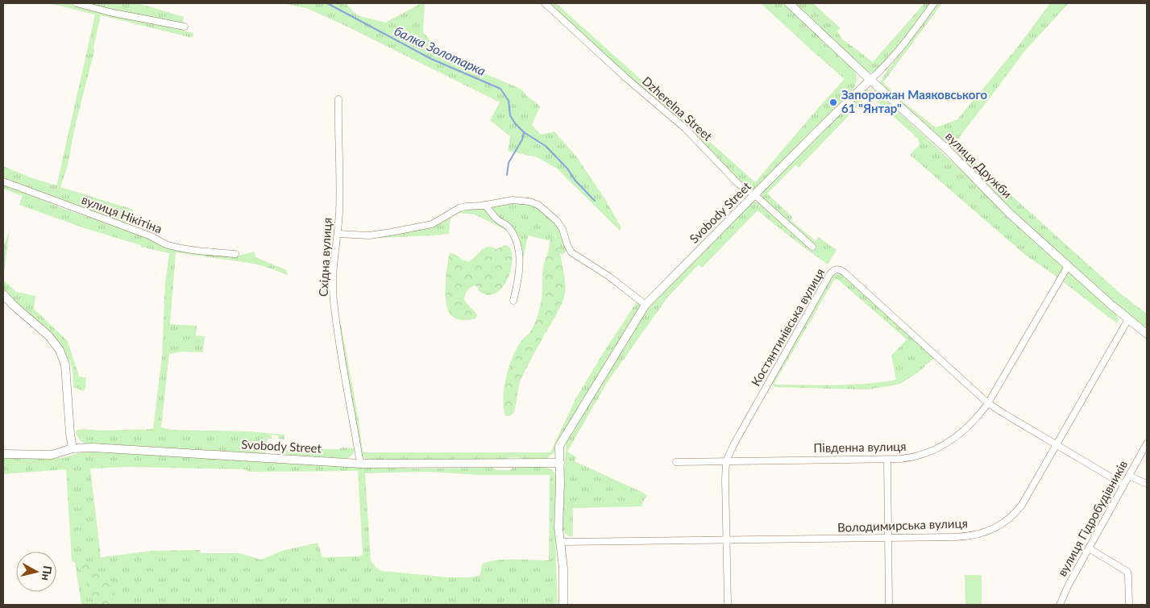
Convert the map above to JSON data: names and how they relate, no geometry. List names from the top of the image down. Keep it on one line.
{"streets":{"street":["Dzherelna Street","вулиця Дружби","Svobody Street","вулиця Нікітіна","Східна вулиця","Костянтинівська вулиця","Південна вулиця","вулиця Гідробудівників","Володимирська вулиця"]},"crossings":[["Dzherelna Street","Svobody Street"],["вулиця Дружби","Svobody Street"],["вулиця Дружби","Південна вулиця"],["вулиця Дружби","Володимирська вулиця"],["Svobody Street","Східна вулиця"],["Svobody Street","Володимирська вулиця"],["Костянтинівська вулиця","Південна вулиця"],["Костянтинівська вулиця","вулиця Гідробудівників"],["Костянтинівська вулиця","Володимирська вулиця"]],"water":["балка Золотарка"],"places":["Запорожан Маяковського 61 \"Янтар\""],"north":"right"}
